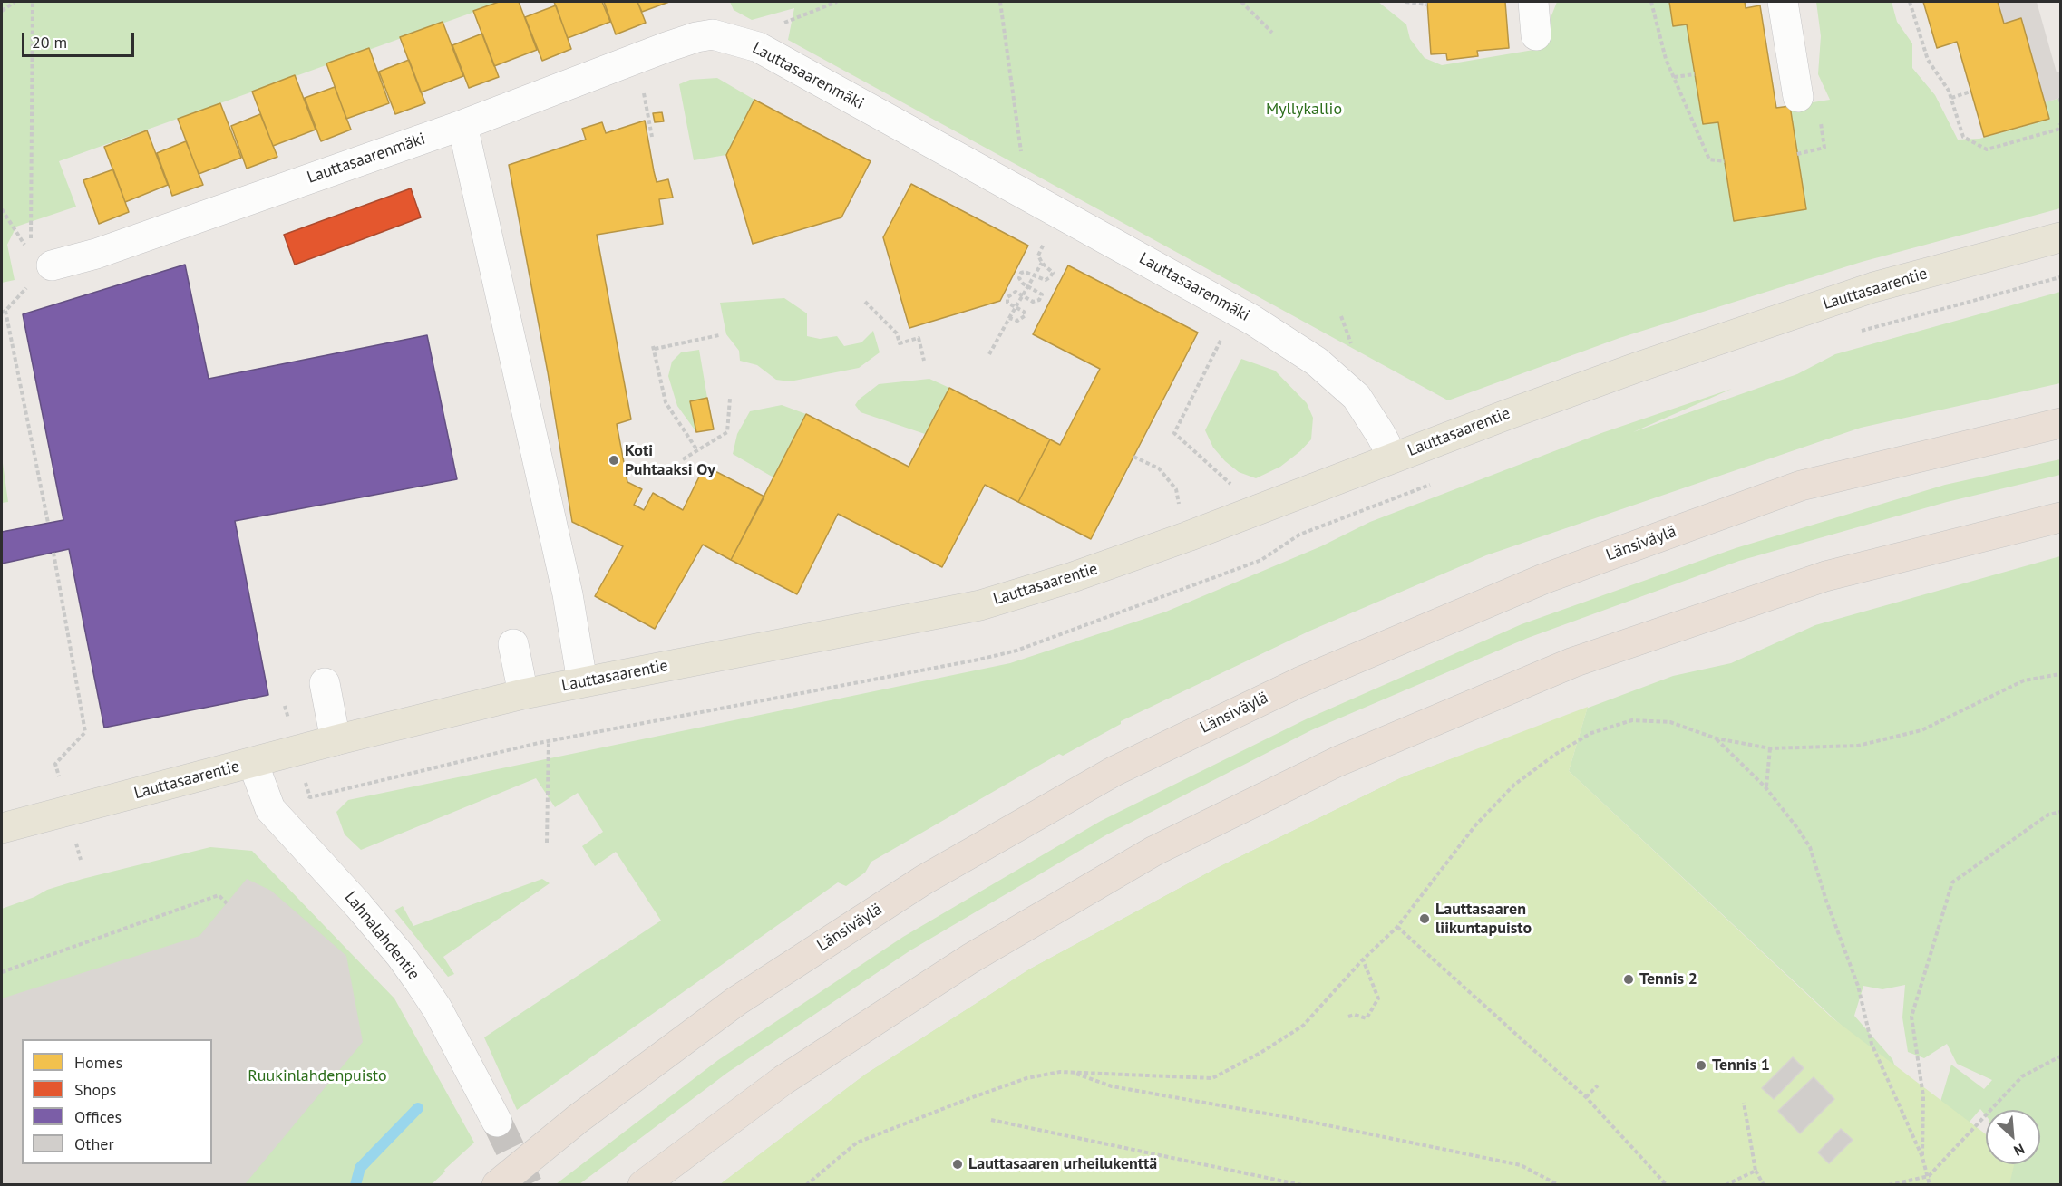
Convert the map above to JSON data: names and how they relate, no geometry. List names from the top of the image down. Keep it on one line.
{"streets":{"highway":["Länsiväylä"],"main road":["Lauttasaarentie"],"street":["Lauttasaarenmäki","Lahnalahdentie"]},"crossings":[["Lauttasaarenmäki","Lauttasaarentie"],["Lauttasaarentie","Lahnalahdentie"]],"parks":["Myllykallio","Ruukinlahdenpuisto"],"places":["Koti Puhtaaksi Oy","Lauttasaaren liikuntapuisto","Tennis 2","Tennis 1","Lauttasaaren urheilukenttä"],"legend":["Homes","Shops","Offices","Other"],"scale_bar":"20 m","north":"bottom right"}
